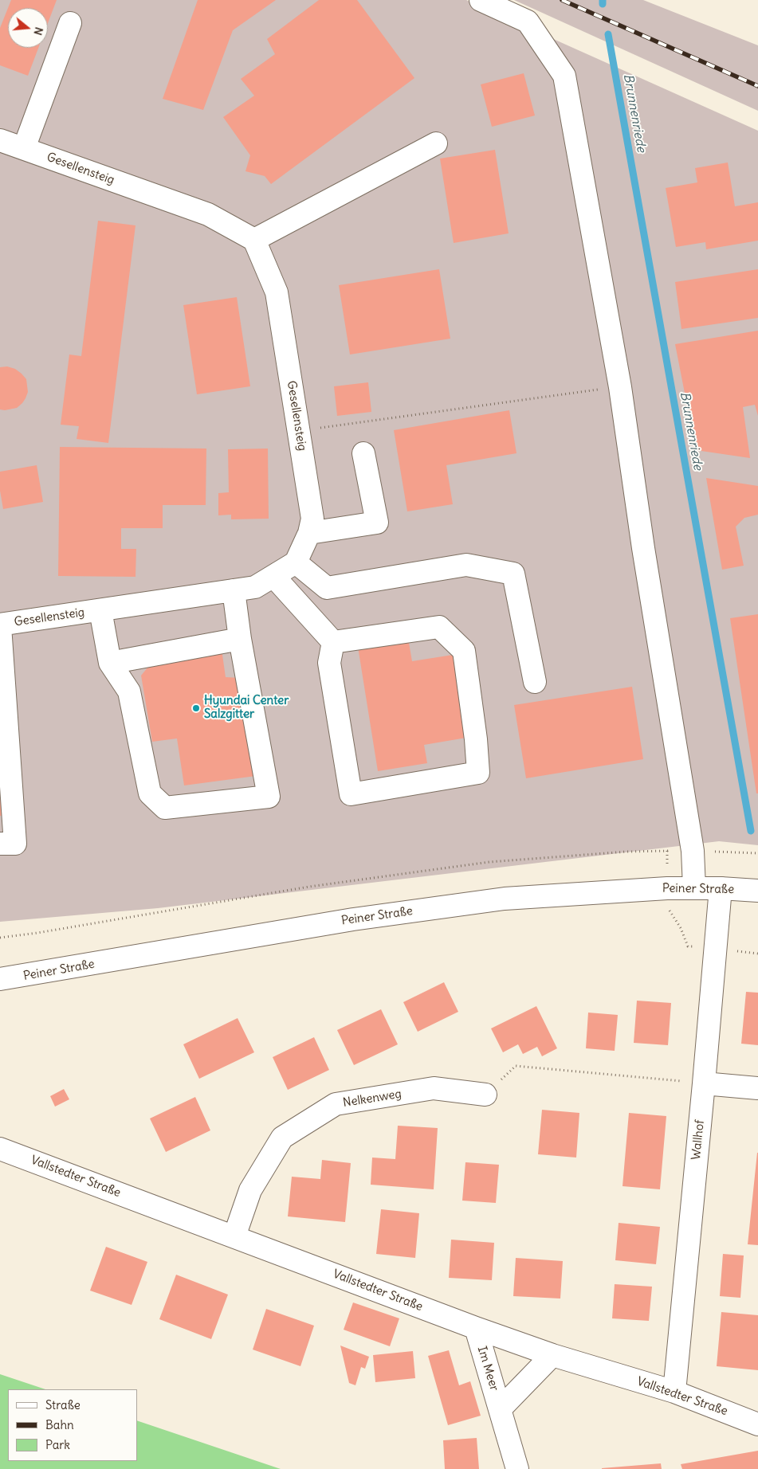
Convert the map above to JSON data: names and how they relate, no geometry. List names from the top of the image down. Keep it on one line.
{"streets":{"street":["Gesellensteig","Peiner Straße","Nelkenweg","Wallhof","Vallstedter Straße","Im Meer"]},"crossings":[["Peiner Straße","Wallhof"],["Nelkenweg","Vallstedter Straße"],["Wallhof","Vallstedter Straße"],["Vallstedter Straße","Im Meer"]],"water":["Brunnenriede"],"places":["Hyundai Center Salzgitter"],"legend":["Straße","Bahn","Park"],"north":"right"}
